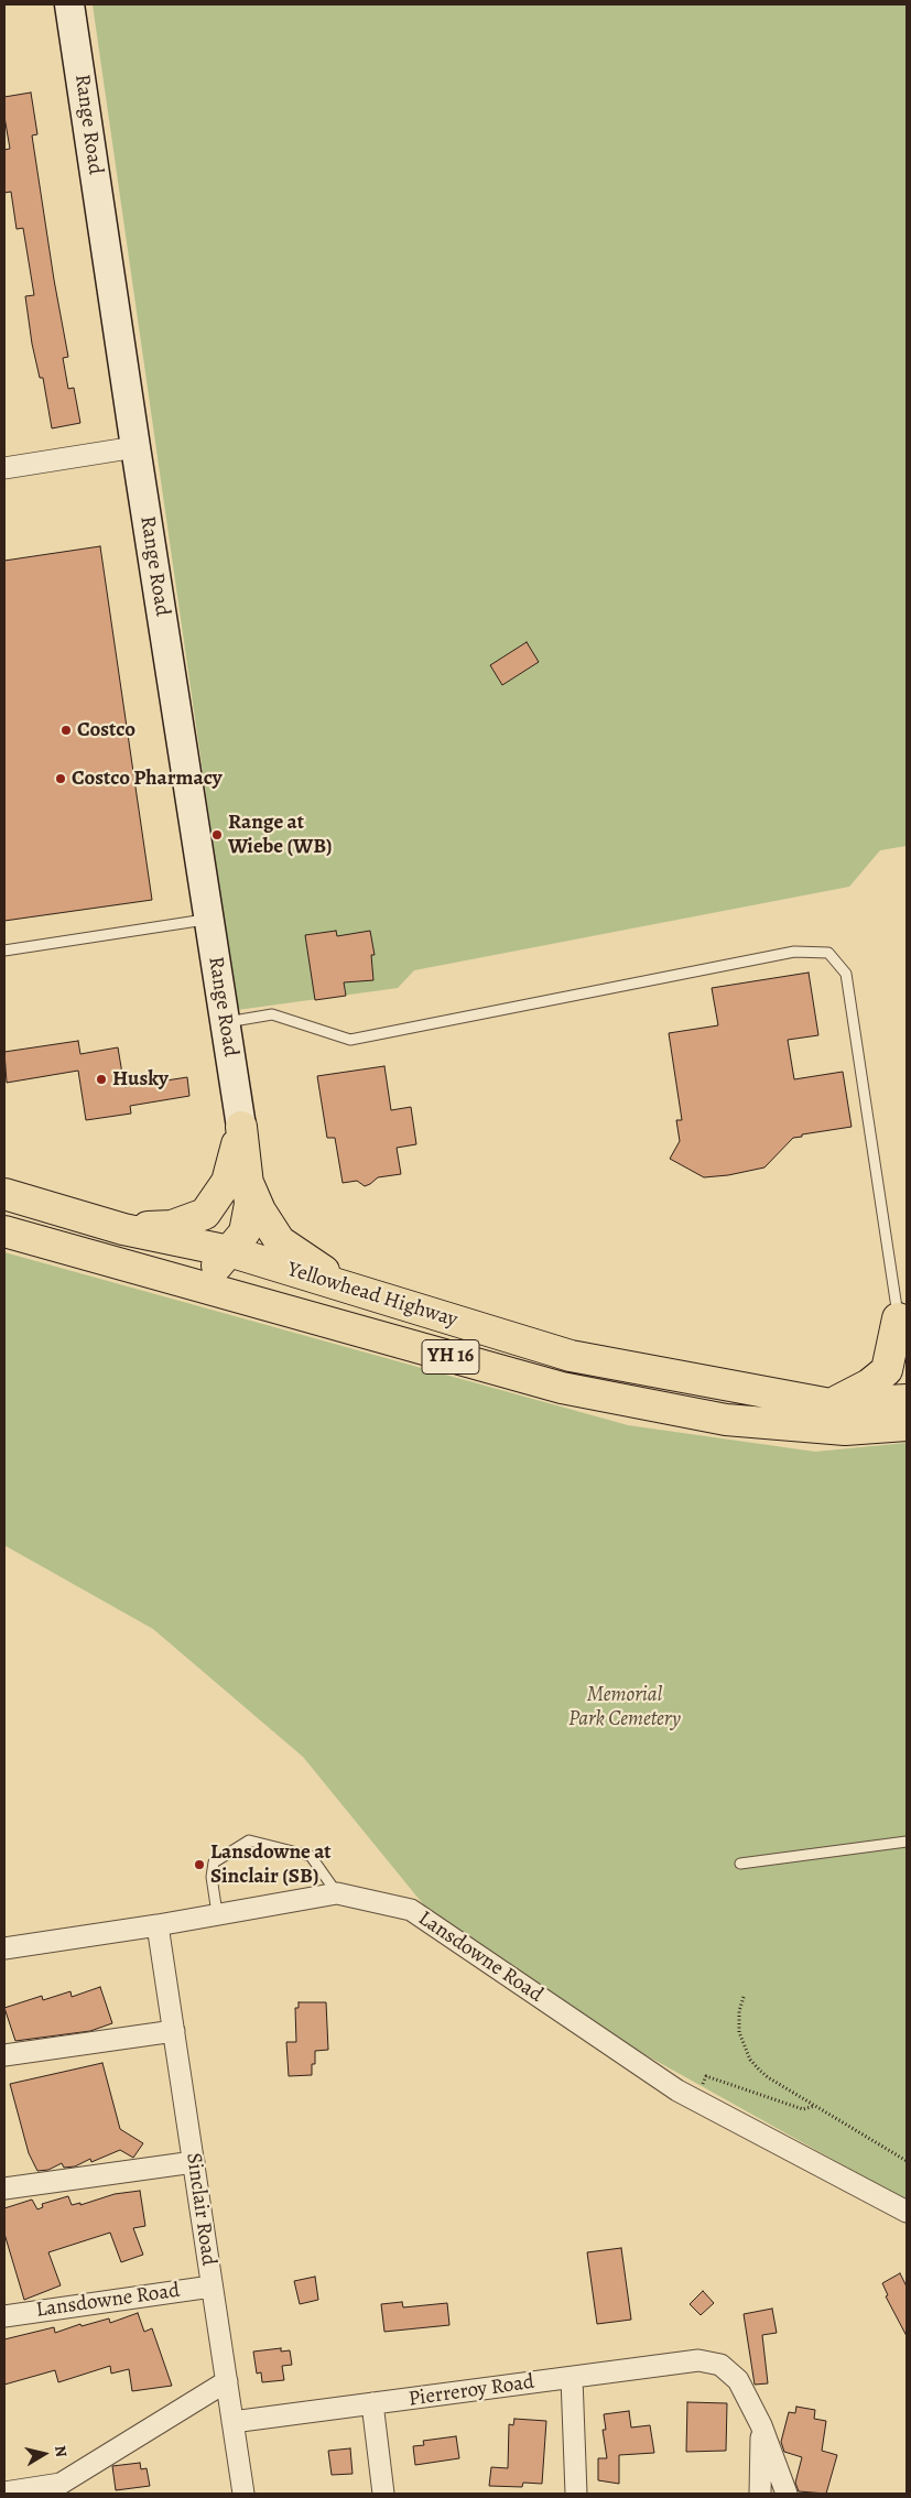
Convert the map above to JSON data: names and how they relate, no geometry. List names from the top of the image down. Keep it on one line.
{"streets":{"highway":["Yellowhead Highway","YH 16"],"street":["Range Road","Lansdowne Road","Sinclair Road","Pierreroy Road"]},"crossings":[["Lansdowne Road","Sinclair Road"],["Sinclair Road","Pierreroy Road"]],"parks":["Memorial Park Cemetery"],"places":["Costco","Costco Pharmacy","Range at Wiebe (WB)","Husky","Lansdowne at Sinclair (SB)"],"north":"right"}
